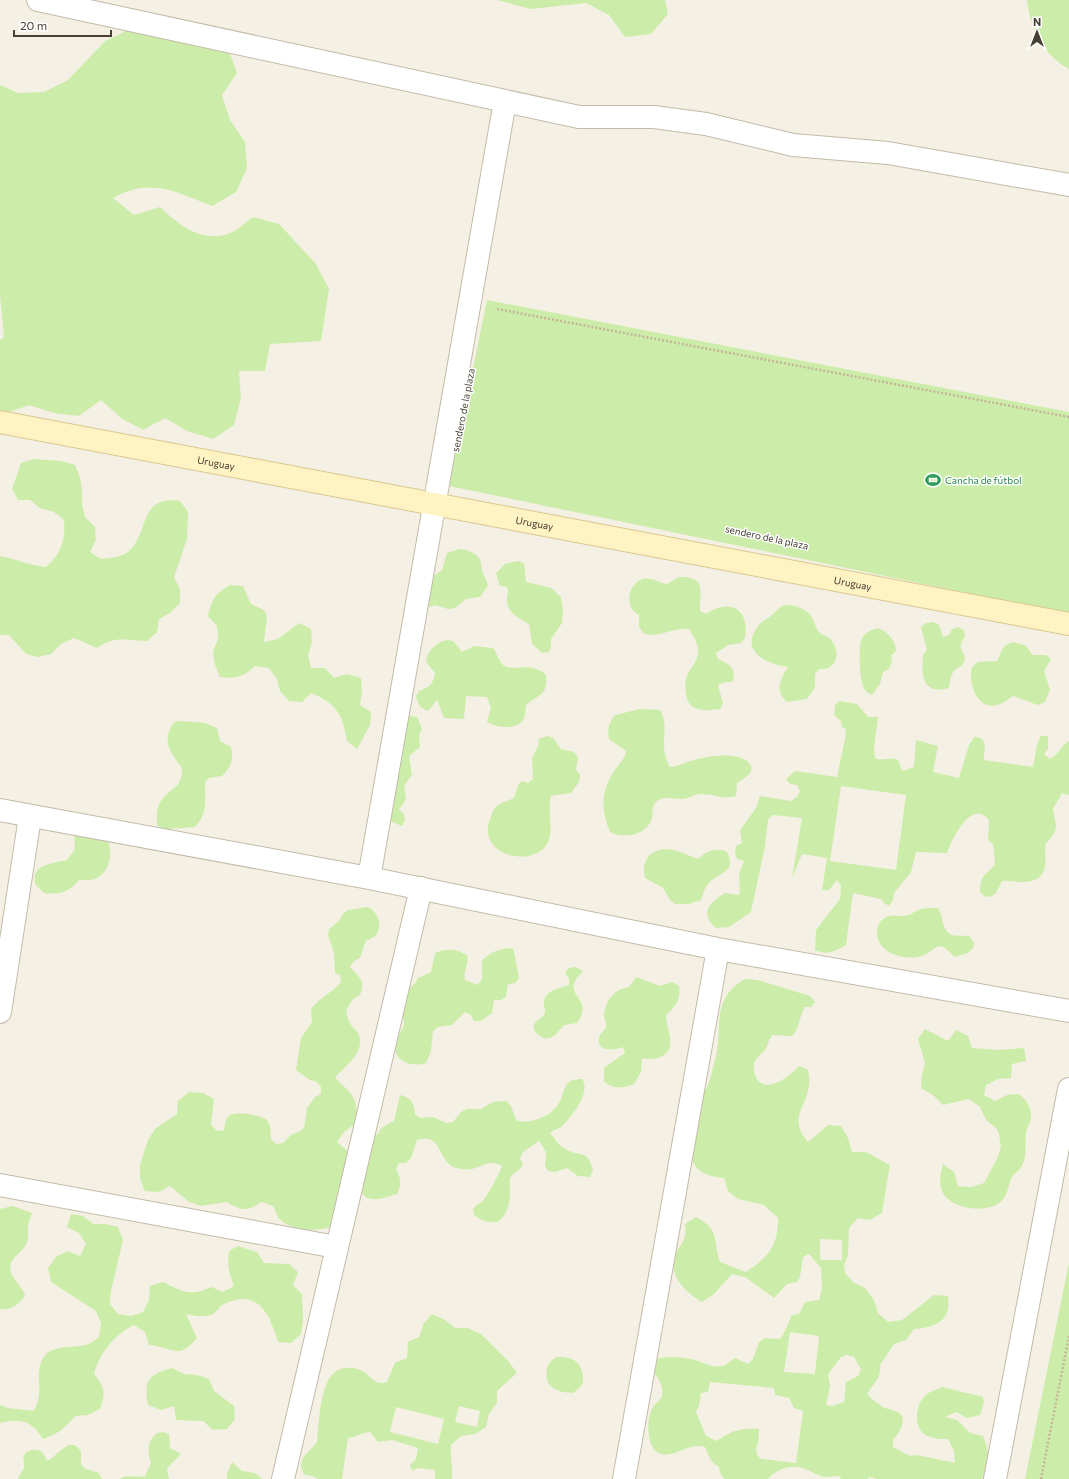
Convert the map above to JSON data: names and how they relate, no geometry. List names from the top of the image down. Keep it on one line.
{"streets":{"main road":["Uruguay"]},"places":{"sports":["Cancha de fútbol"]},"scale_bar":"20 m","north":"top"}
